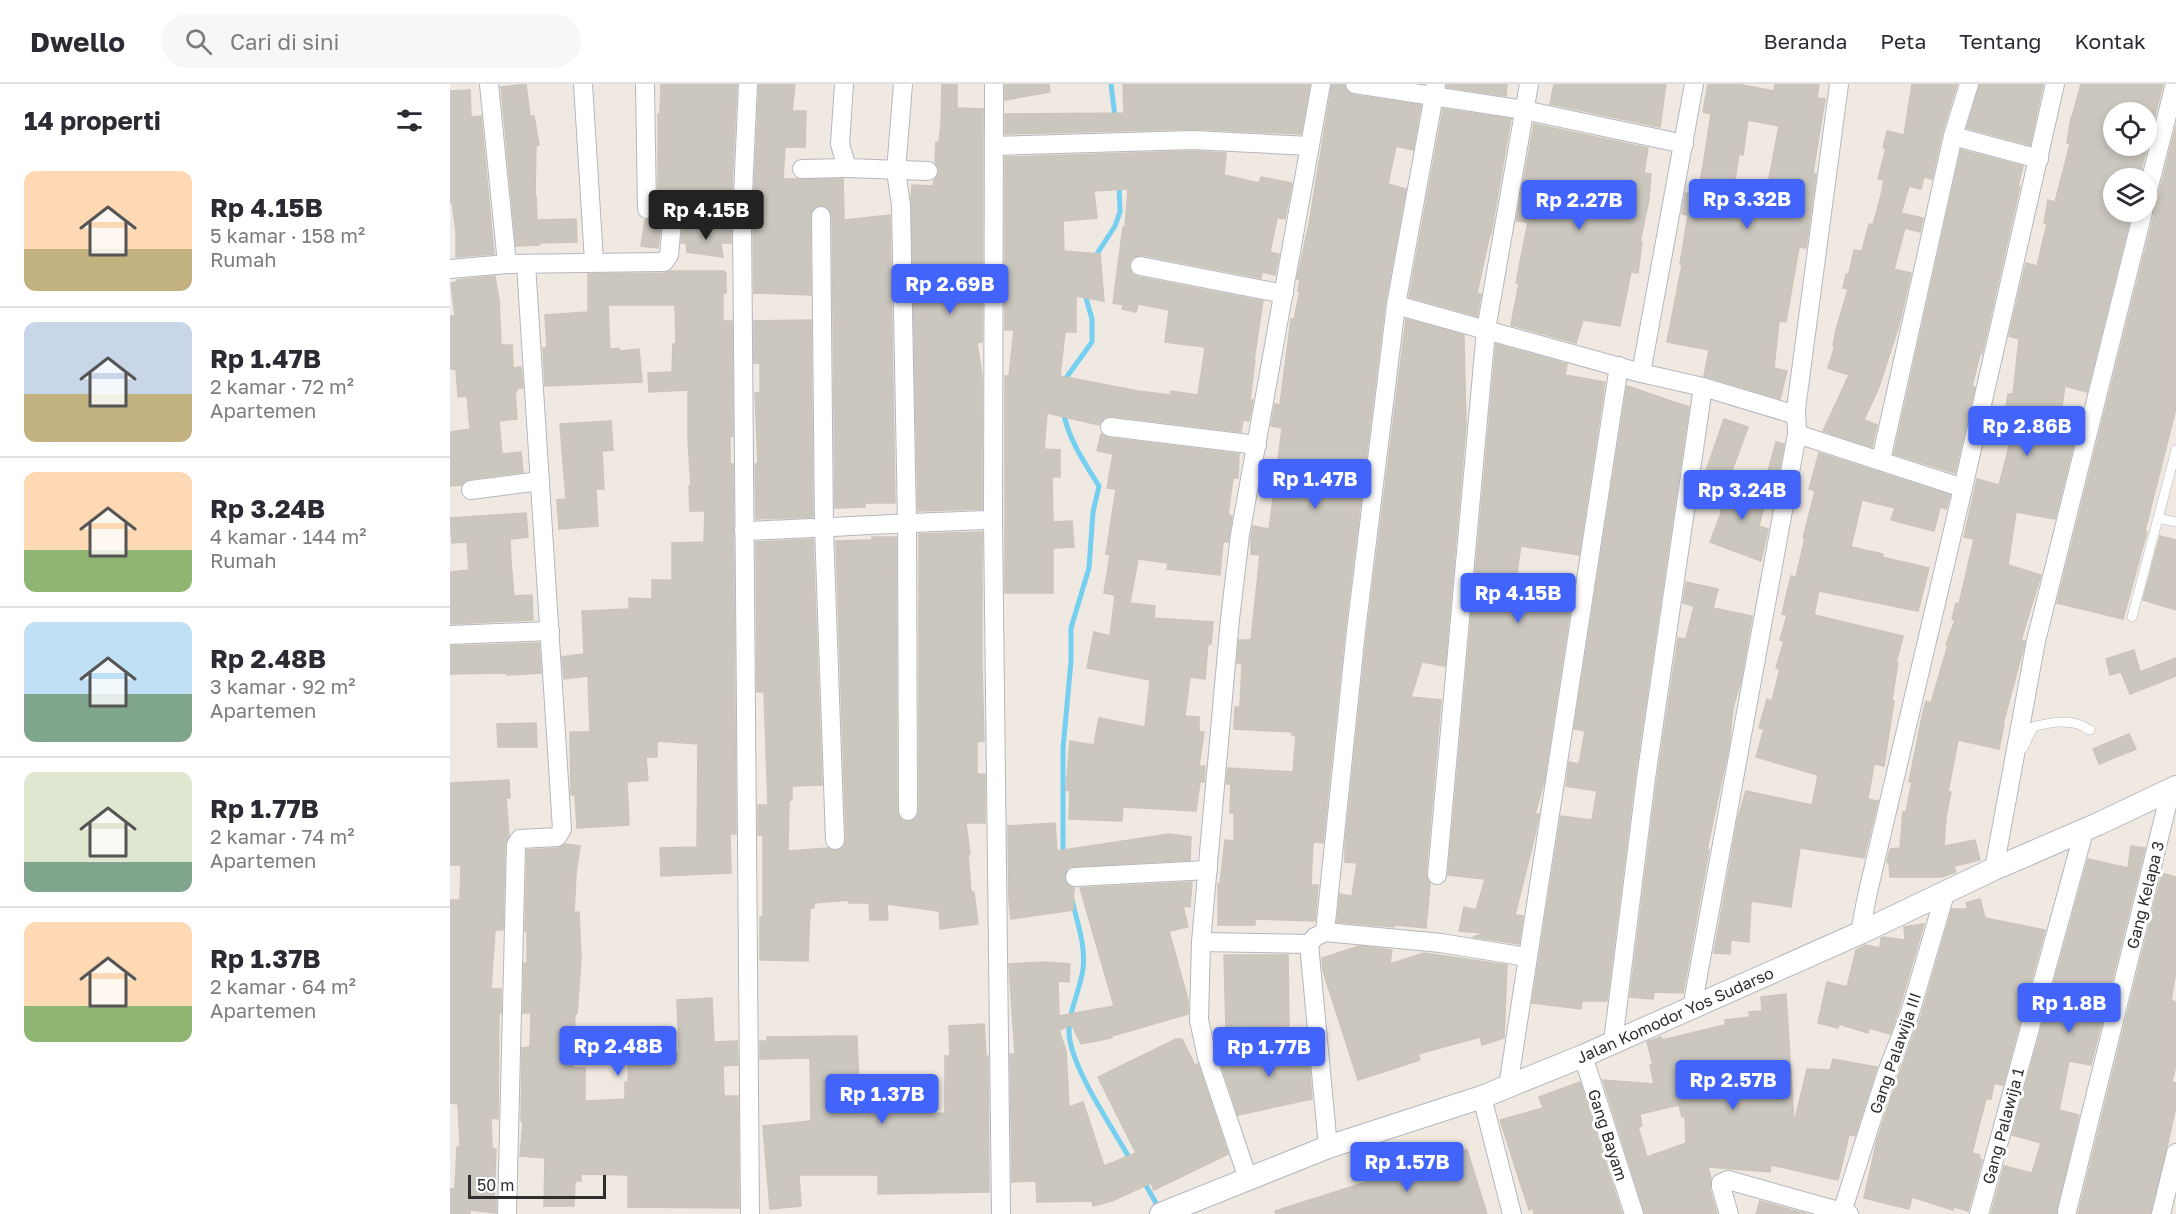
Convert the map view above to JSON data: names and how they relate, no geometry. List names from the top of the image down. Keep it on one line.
{"streets":{"street":["Gang Kelapa 3","Jalan Komodor Yos Sudarso","Gang Palawija III","Gang Palawija 1","Gang Bayam"]},"crossings":[["Gang Kelapa 3","Jalan Komodor Yos Sudarso"],["Jalan Komodor Yos Sudarso","Gang Palawija III"],["Jalan Komodor Yos Sudarso","Gang Palawija 1"],["Jalan Komodor Yos Sudarso","Gang Bayam"]],"scale_bar":"50 m","page":{"header":"Dwello","search":"Cari di sini","nav":["Beranda","Peta","Tentang","Kontak"],"heading":"14 properti","list":[{"name":"Rp 4.15B","note":"5 kamar · 158 m² · Rumah"},{"name":"Rp 1.47B","note":"2 kamar · 72 m² · Apartemen"},{"name":"Rp 3.24B","note":"4 kamar · 144 m² · Rumah"},{"name":"Rp 2.48B","note":"3 kamar · 92 m² · Apartemen"},{"name":"Rp 1.77B","note":"2 kamar · 74 m² · Apartemen"},{"name":"Rp 1.37B","note":"2 kamar · 64 m² · Apartemen"}],"price":["Rp 3.32B","Rp 2.27B","Rp 4.15B","Rp 2.69B","Rp 2.86B","Rp 1.47B","Rp 3.24B","Rp 4.15B","Rp 1.8B","Rp 2.48B","Rp 1.77B","Rp 2.57B","Rp 1.37B","Rp 1.57B"],"scale":"50 m"}}
